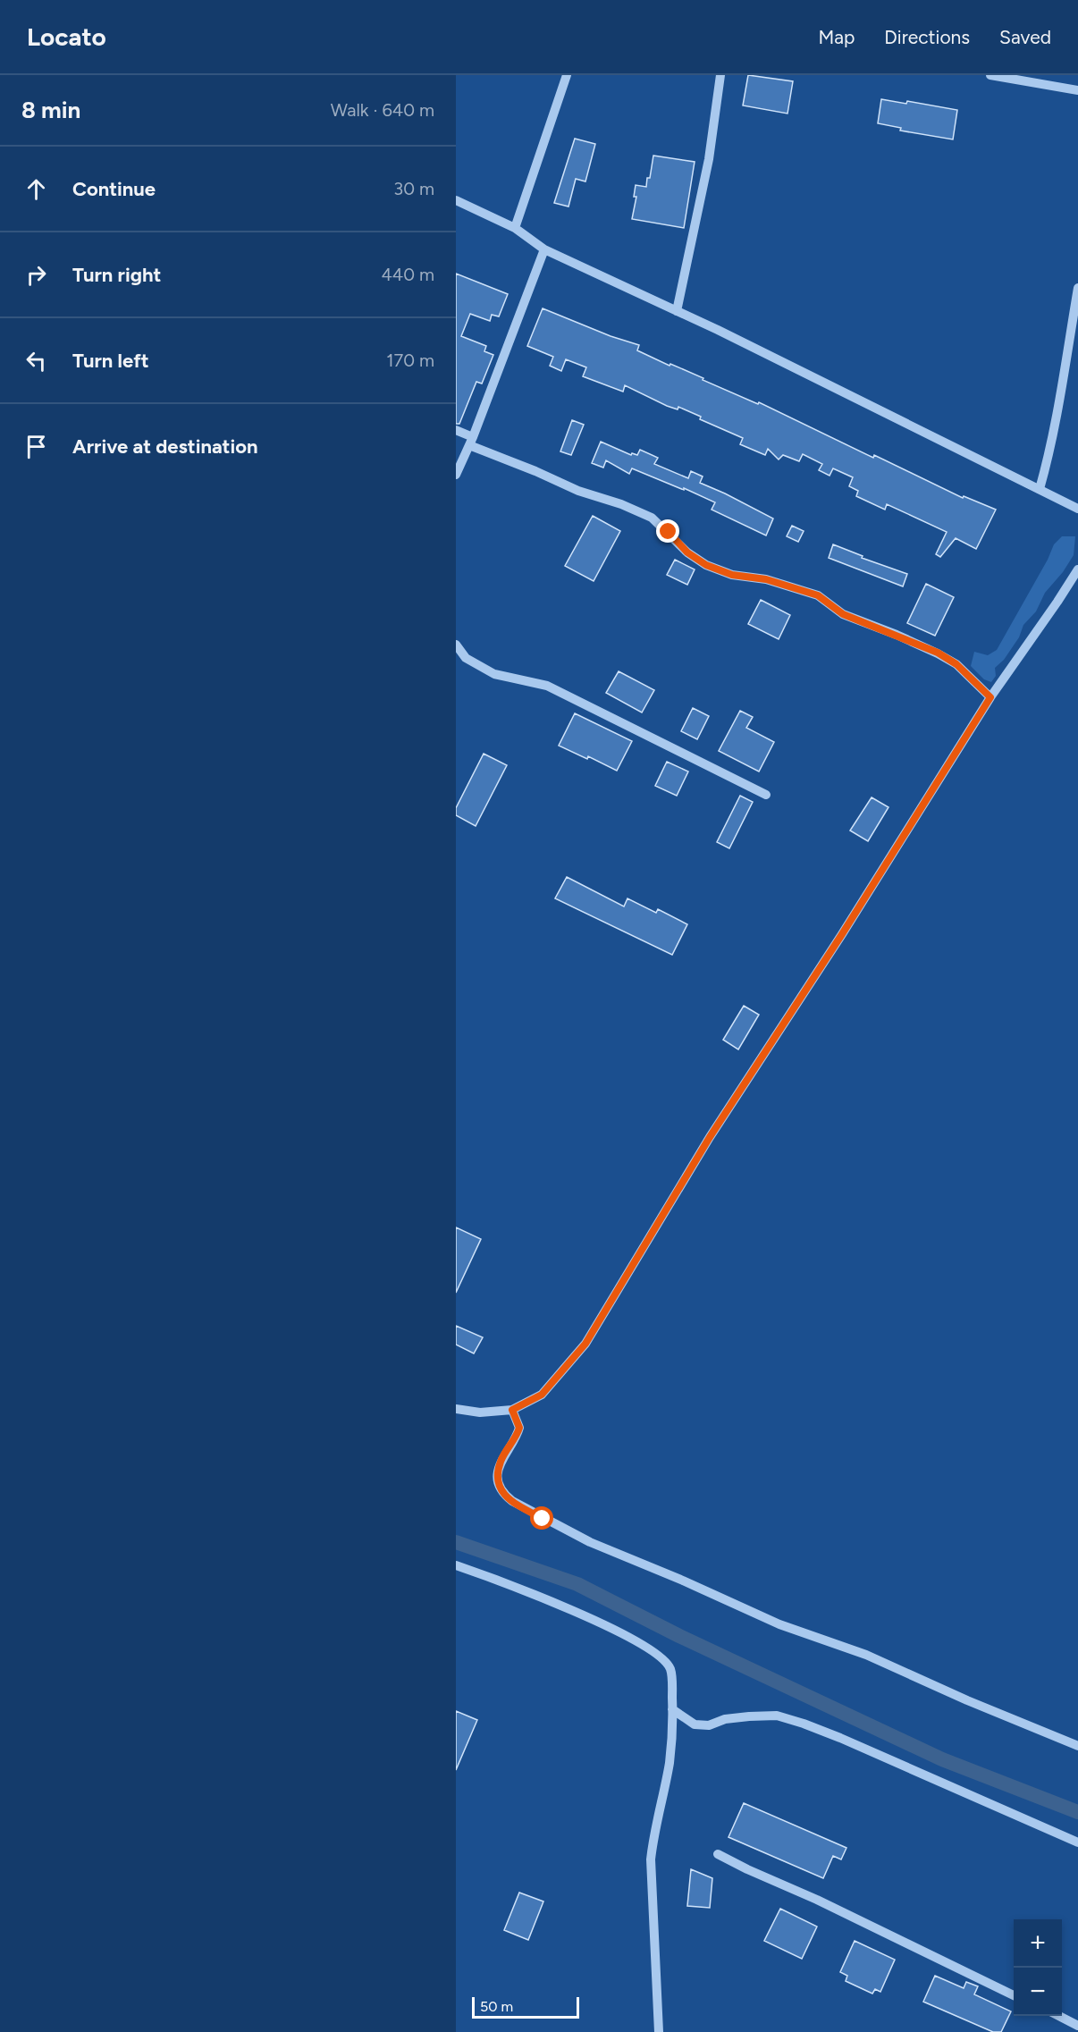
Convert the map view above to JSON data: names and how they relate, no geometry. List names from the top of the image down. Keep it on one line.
{"scale_bar":"50 m","page":{"header":"Locato","nav":["Map","Directions","Saved"],"heading":["8 min","Walk · 640 m"],"list":[["Continue","30 m"],["Turn right","440 m"],["Turn left","170 m"],"Arrive at destination"],"map_buttons":["+","−"],"scale":"50 m"}}
